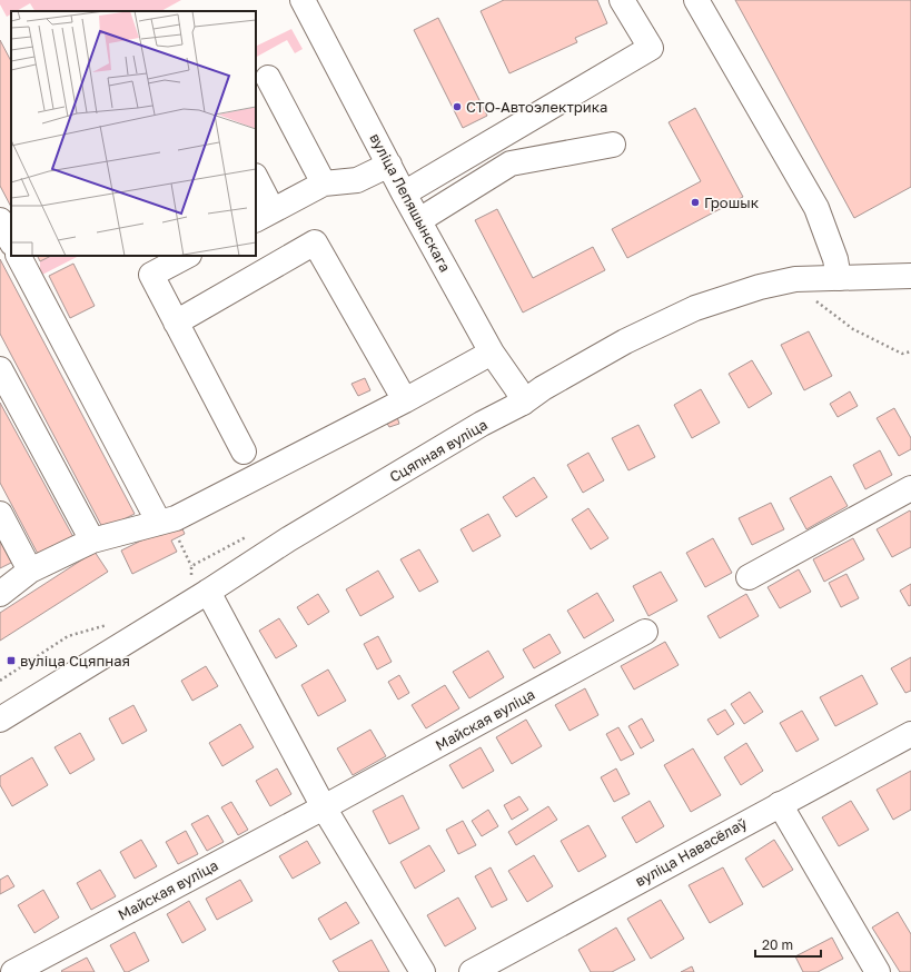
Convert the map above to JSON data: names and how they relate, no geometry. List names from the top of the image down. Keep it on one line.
{"streets":{"street":["вуліца Лепяшынскага","Сцяпная вуліца","Майская вуліца","вуліца Навасёлаў"]},"crossings":[["вуліца Лепяшынскага","Сцяпная вуліца"]],"places":{"other":["СТО-Автоэлектрика","Грошык"],"transit":["вуліца Сцяпная"]},"scale_bar":"20 m"}
